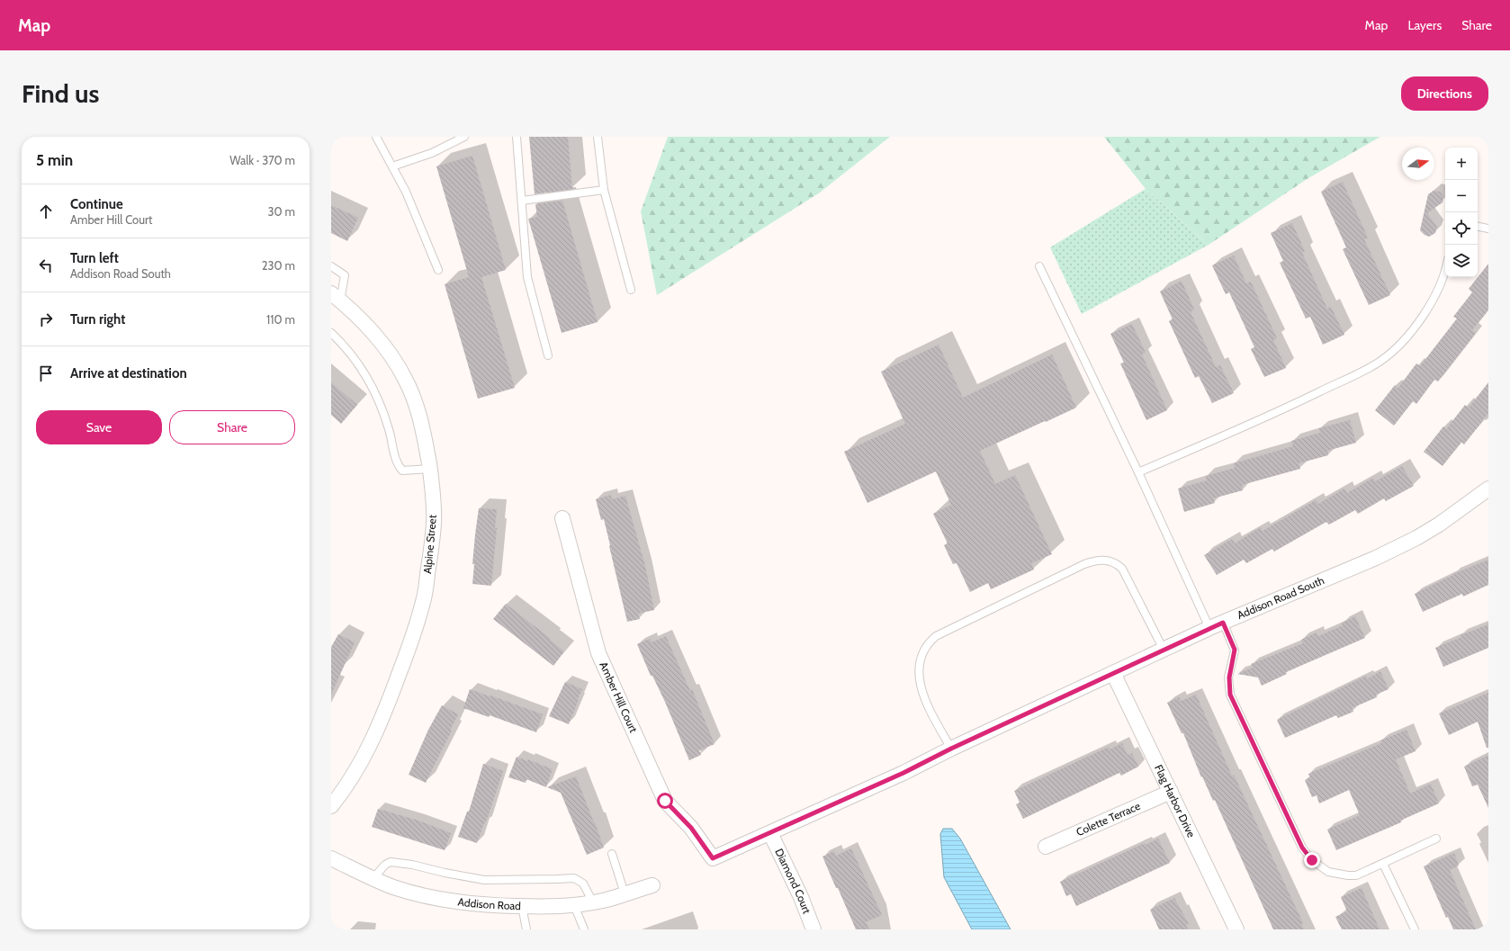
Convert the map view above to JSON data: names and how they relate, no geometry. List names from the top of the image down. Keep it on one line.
{"streets":{"street":["Alpine Street","Addison Road South","Amber Hill Court","Flag Harbor Drive","Colette Terrace","Diamond Court","Addison Road"]},"crossings":[["Addison Road South","Amber Hill Court"],["Addison Road South","Flag Harbor Drive"],["Addison Road South","Diamond Court"],["Flag Harbor Drive","Colette Terrace"]],"north":"right","page":{"header":"Map","nav":["Map","Layers","Share"],"buttons":["Directions",["Save","Share"]],"title":"Find us","heading":["5 min","Walk · 370 m"],"map_buttons":["+","−"],"list":[["Continue","Amber Hill Court","30 m"],["Turn left","Addison Road South","230 m"],["Turn right","110 m"],"Arrive at destination"]}}
